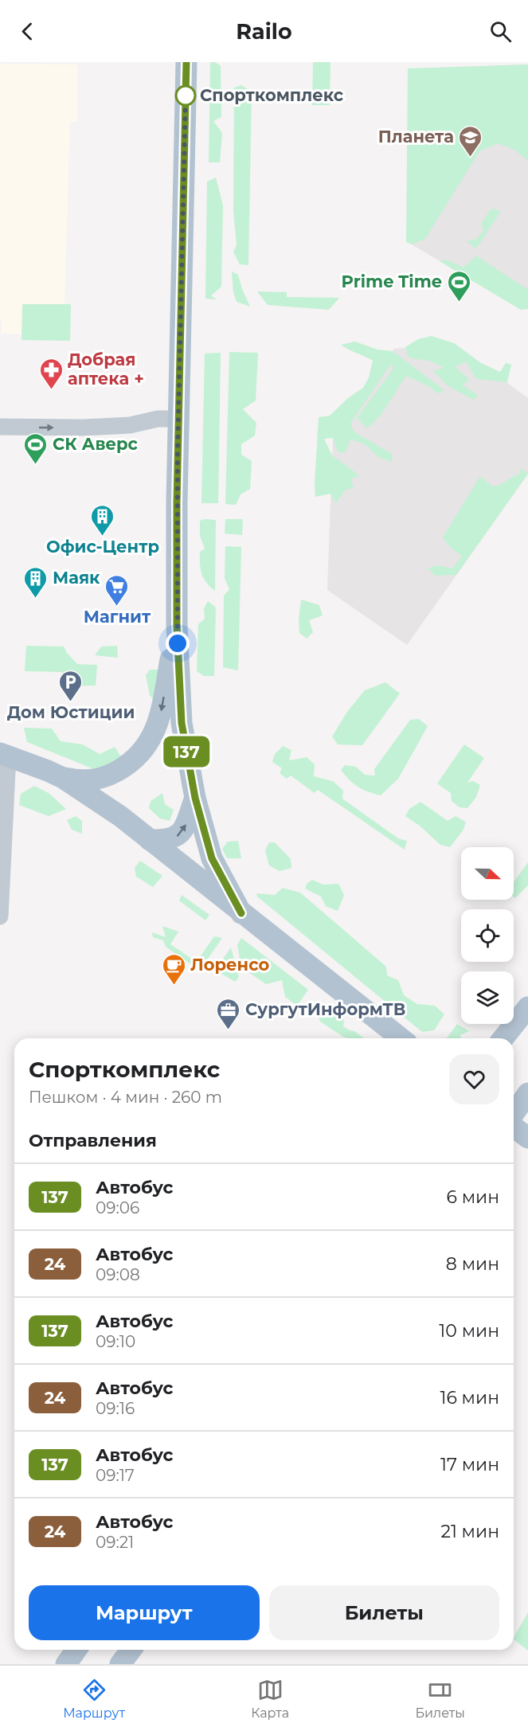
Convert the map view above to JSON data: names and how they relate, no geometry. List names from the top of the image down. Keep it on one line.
{"places":{"other":["Спорткомплекс"],"school or university":["Планета"],"sports":["Prime Time","СК Аверс"],"pharmacy":["Добрая аптека +"],"building":["Офис-Центр","Маяк"],"supermarket":["Магнит"],"parking":["Дом Юстиции"],"cafe":["Лоренсо"],"office":["СургутИнформТВ"]},"lines":["bus line 137"],"north":"right","page":{"header":"Railo","on_map":"137","heading":[["Спорткомплекс","Пешком · 4 мин · 260 m"],"Отправления"],"list":[{"mark":"137","name":"Автобус","note":"09:06","value":"6 мин"},{"mark":"24","name":"Автобус","note":"09:08","value":"8 мин"},{"mark":"137","name":"Автобус","note":"09:10","value":"10 мин"},{"mark":"24","name":"Автобус","note":"09:16","value":"16 мин"},{"mark":"137","name":"Автобус","note":"09:17","value":"17 мин"},{"mark":"24","name":"Автобус","note":"09:21","value":"21 мин"}],"buttons":["Маршрут","Билеты"],"tabs":["Маршрут","Карта","Билеты"]}}
